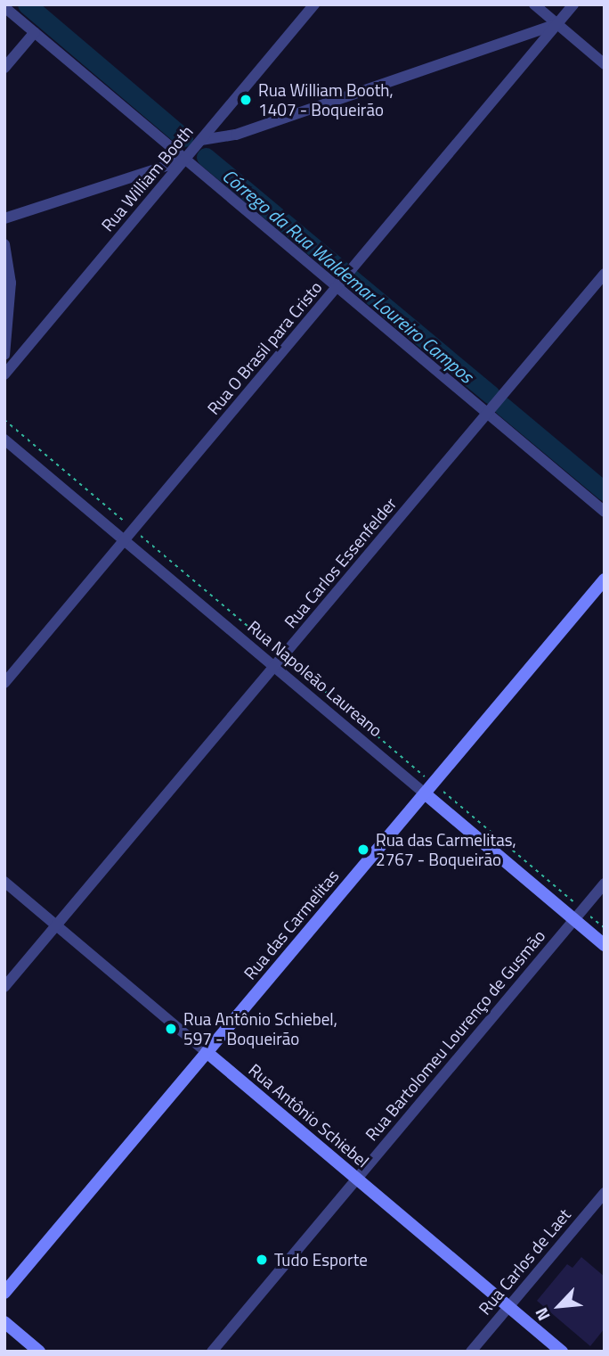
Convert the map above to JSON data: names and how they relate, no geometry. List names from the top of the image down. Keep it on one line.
{"streets":{"street":["Rua William Booth","Rua O Brasil para Cristo","Rua Carlos Essenfelder","Rua Napoleão Laureano","Rua das Carmelitas","Rua Bartolomeu Lourenço de Gusmão","Rua Antônio Schiebel","Rua Carlos de Laet"]},"crossings":[["Rua O Brasil para Cristo","Rua Napoleão Laureano"],["Rua Carlos Essenfelder","Rua Napoleão Laureano"],["Rua Carlos Essenfelder","Rua Antônio Schiebel"],["Rua Napoleão Laureano","Rua das Carmelitas"],["Rua Napoleão Laureano","Rua Bartolomeu Lourenço de Gusmão"],["Rua das Carmelitas","Rua Antônio Schiebel"],["Rua Bartolomeu Lourenço de Gusmão","Rua Antônio Schiebel"],["Rua Antônio Schiebel","Rua Carlos de Laet"]],"water":["Córrego da Rua Waldemar Loureiro Campos"],"places":["Rua William Booth, 1407 - Boqueirão","Rua das Carmelitas, 2767 - Boqueirão","Rua Antônio Schiebel, 597 - Boqueirão","Tudo Esporte"],"north":"bottom left"}
